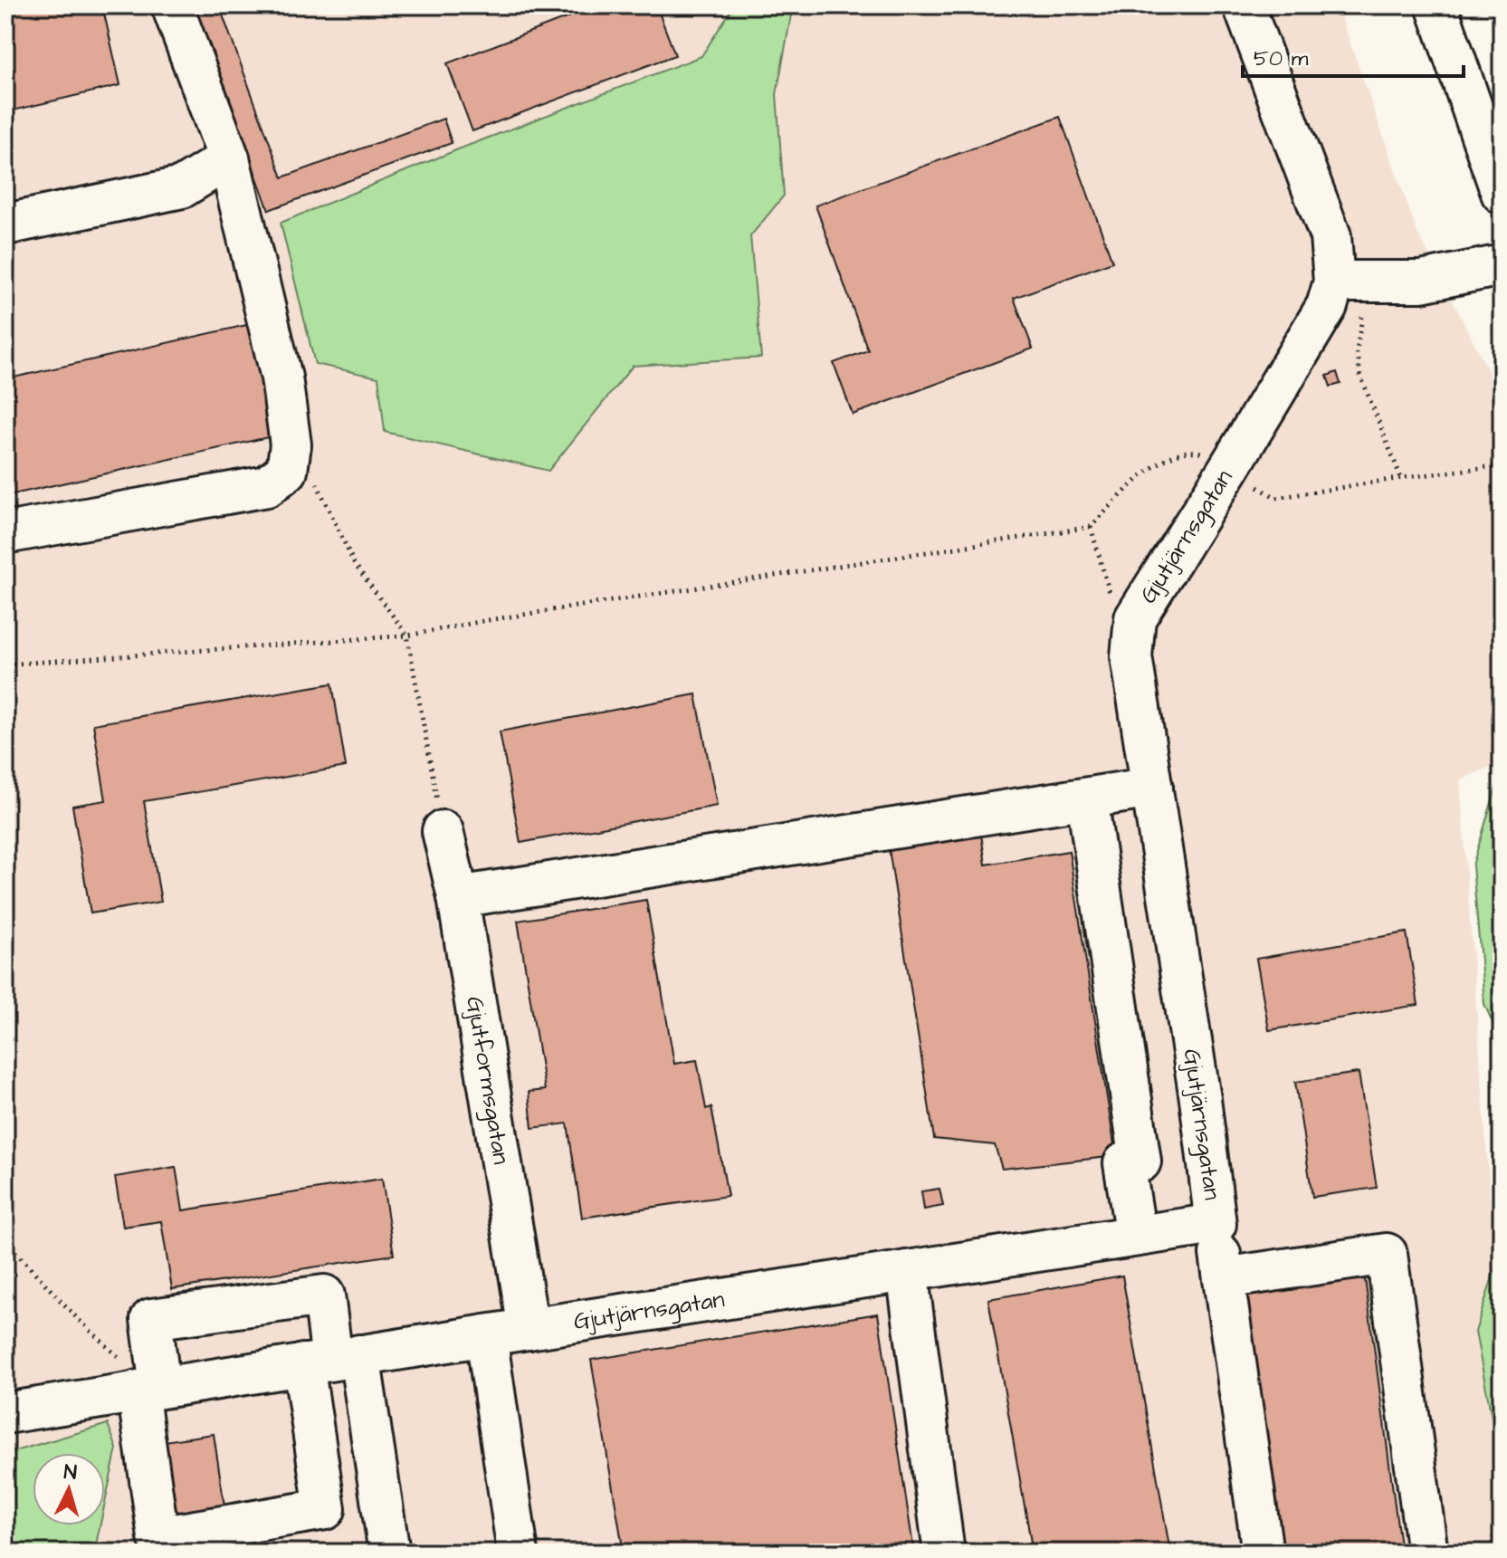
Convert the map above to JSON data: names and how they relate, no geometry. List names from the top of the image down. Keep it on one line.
{"streets":{"street":["Gjutjärnsgatan","Gjutformsgatan"]},"crossings":[["Gjutjärnsgatan","Gjutformsgatan"]],"scale_bar":"50 m","north":"top"}
